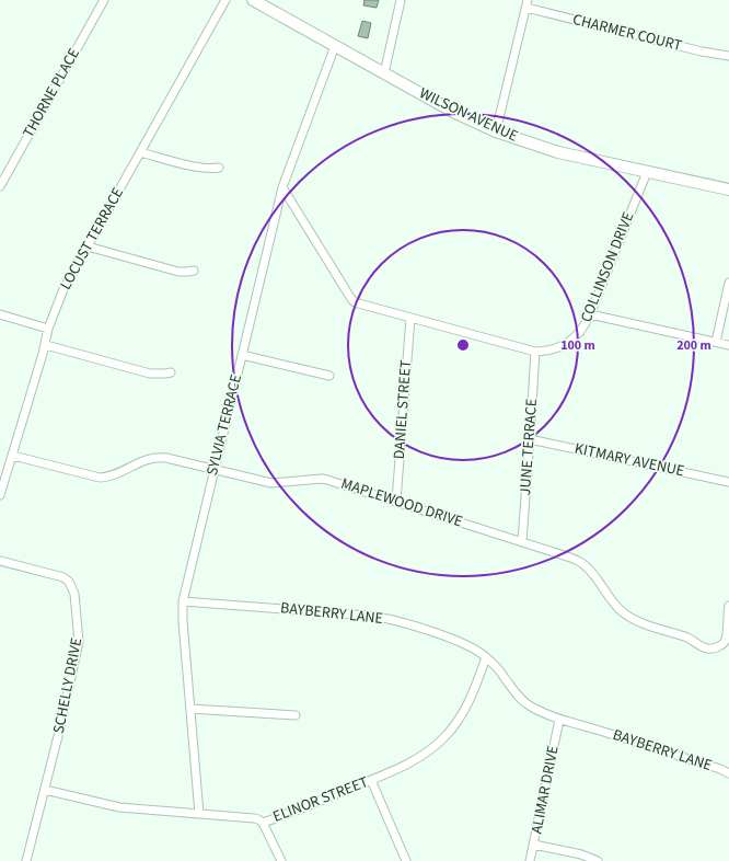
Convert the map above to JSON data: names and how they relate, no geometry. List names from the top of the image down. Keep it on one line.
{"streets":{"street":["CHARMER COURT","THORNE PLACE","WILSON AVENUE","LOCUST TERRACE","COLLINSON DRIVE","DANIEL STREET","SYLVIA TERRACE","JUNE TERRACE","KITMARY AVENUE","MAPLEWOOD DRIVE","BAYBERRY LANE","SCHELLY DRIVE","ALIMAR DRIVE","ELINOR STREET"]},"crossings":[["WILSON AVENUE","COLLINSON DRIVE"],["WILSON AVENUE","SYLVIA TERRACE"],["LOCUST TERRACE","MAPLEWOOD DRIVE"],["COLLINSON DRIVE","DANIEL STREET"],["COLLINSON DRIVE","SYLVIA TERRACE"],["COLLINSON DRIVE","JUNE TERRACE"],["DANIEL STREET","MAPLEWOOD DRIVE"],["SYLVIA TERRACE","MAPLEWOOD DRIVE"],["SYLVIA TERRACE","BAYBERRY LANE"],["SYLVIA TERRACE","ELINOR STREET"],["JUNE TERRACE","KITMARY AVENUE"],["JUNE TERRACE","MAPLEWOOD DRIVE"],["BAYBERRY LANE","ALIMAR DRIVE"],["BAYBERRY LANE","ELINOR STREET"],["SCHELLY DRIVE","ELINOR STREET"]],"rings":["100 m","200 m"]}
